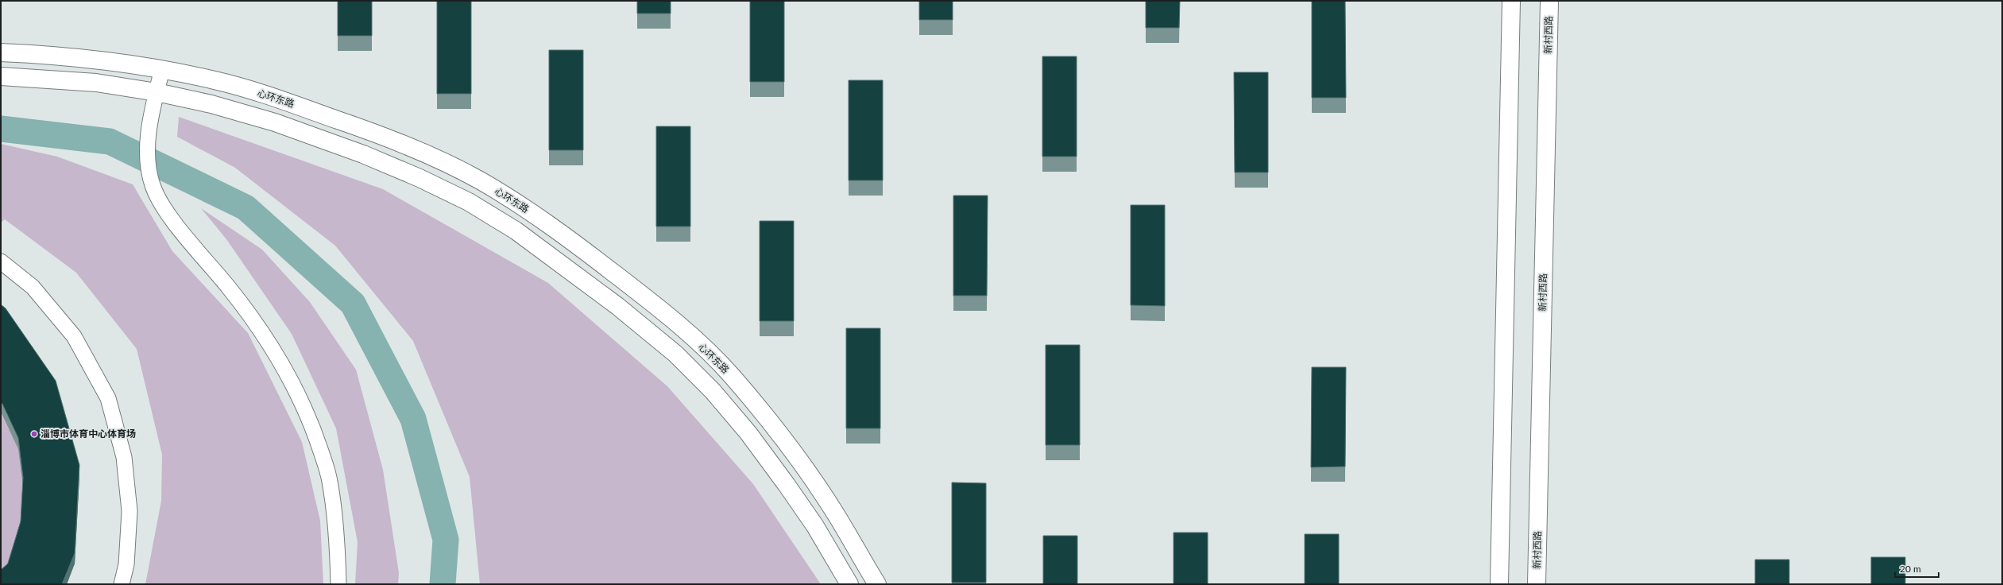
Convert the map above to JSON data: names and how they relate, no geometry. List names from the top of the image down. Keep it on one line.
{"streets":{"main road":["新村西路","心环东路"]},"places":["淄博市体育中心体育场"],"scale_bar":"20 m"}
